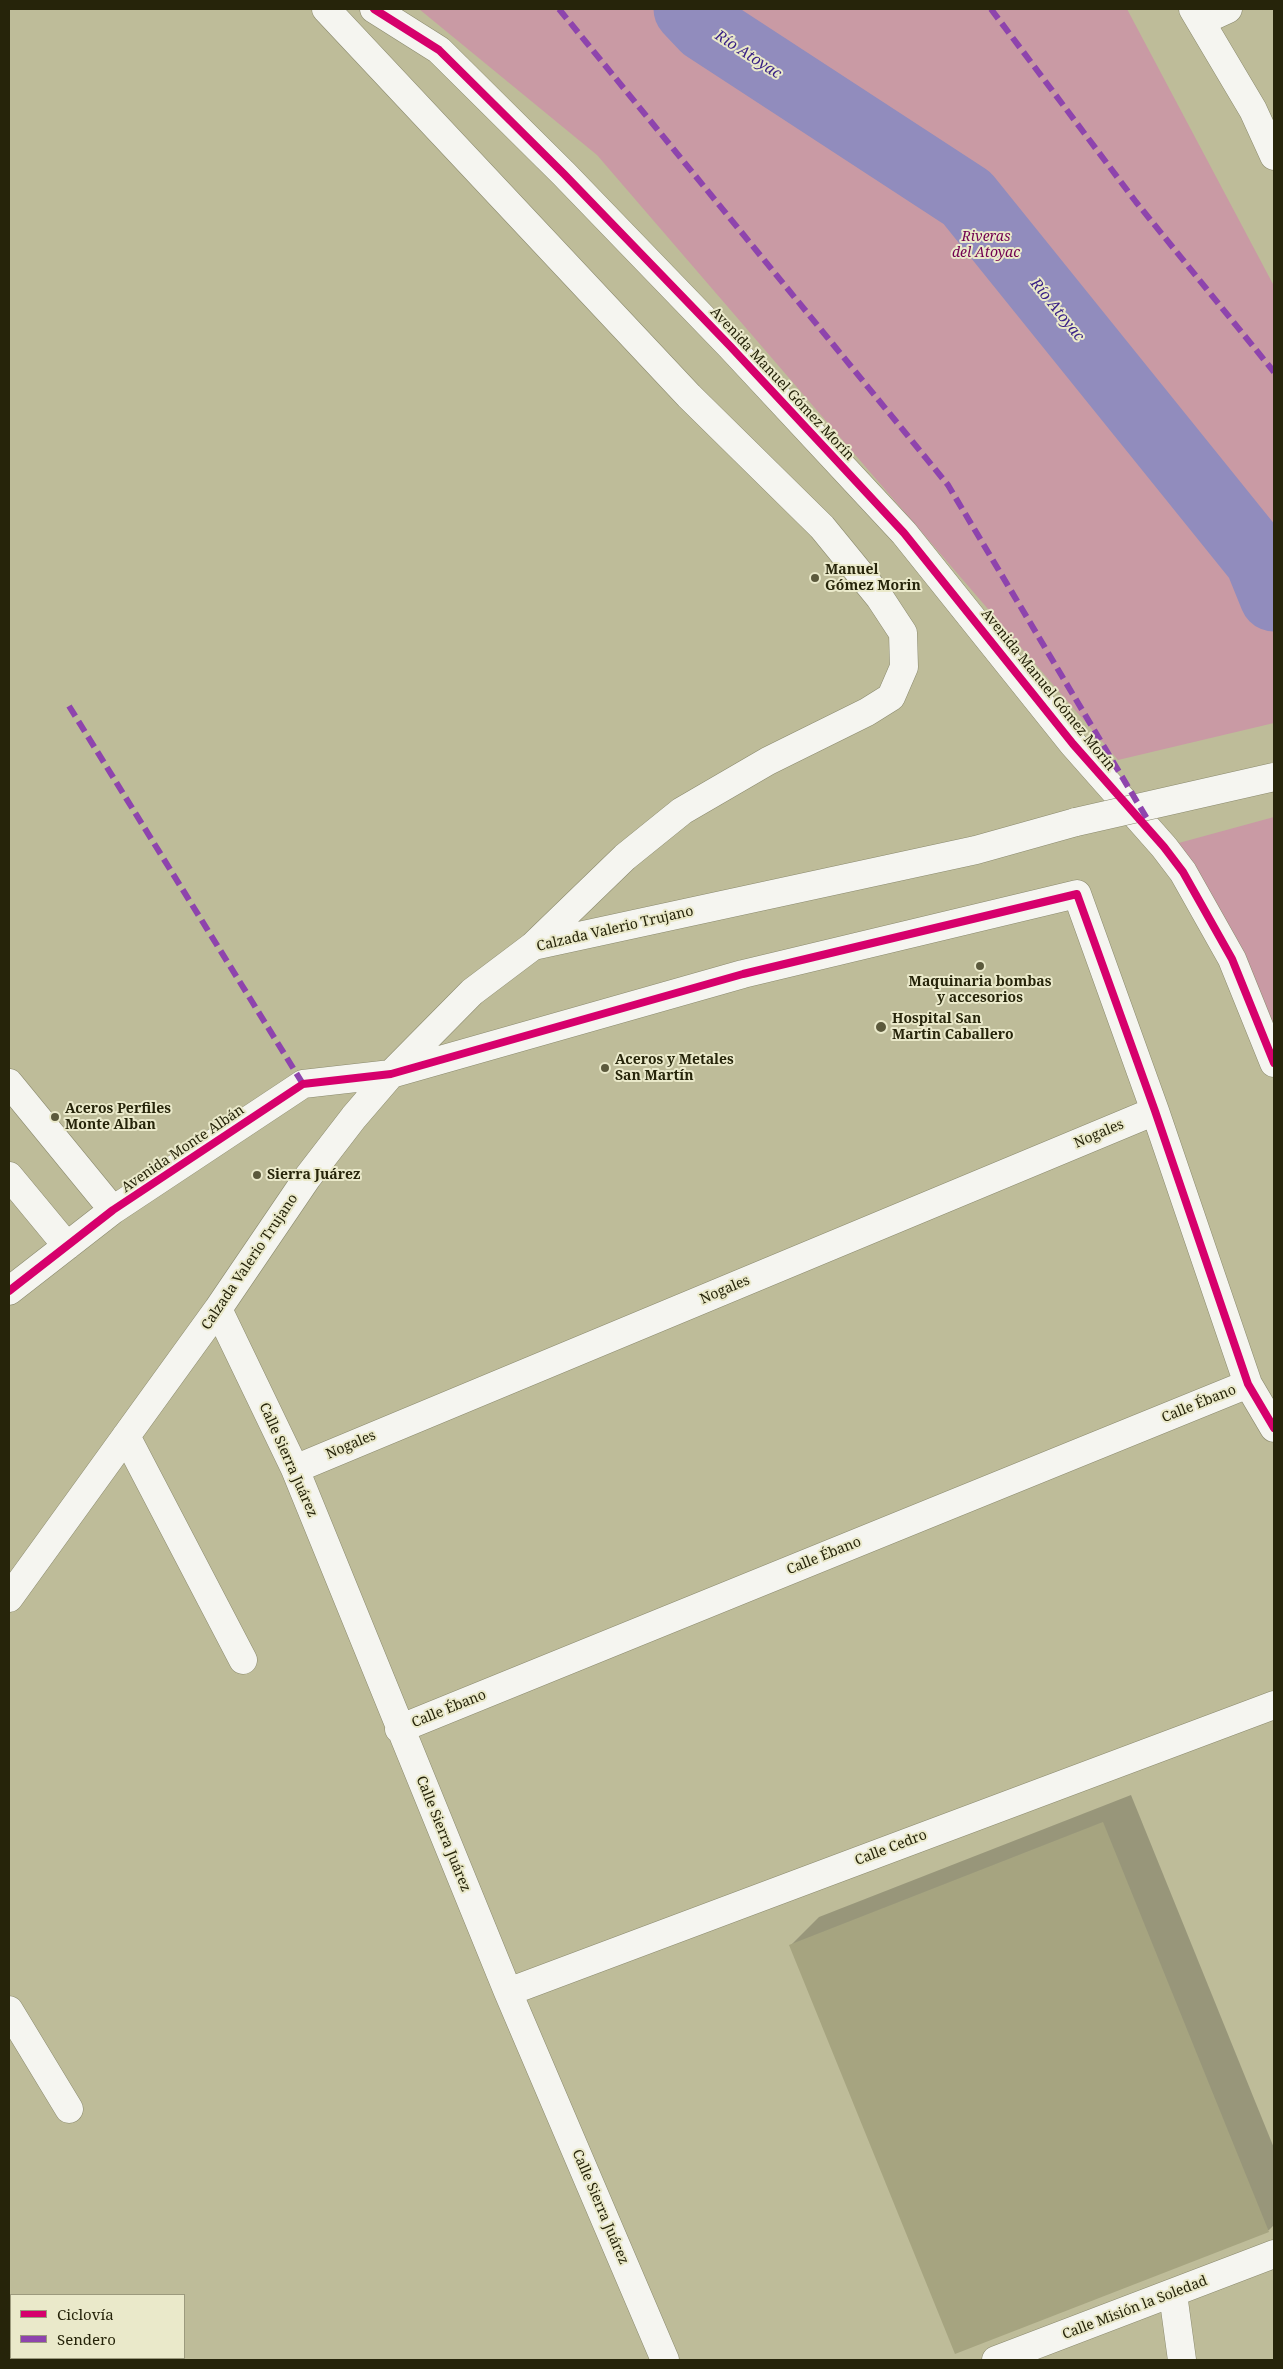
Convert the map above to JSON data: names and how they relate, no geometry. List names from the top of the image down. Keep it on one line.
{"streets":{"street":["Avenida Manuel Gómez Morín","Calzada Valerio Trujano","Nogales","Avenida Monte Albán","Calle Ébano","Calle Sierra Juárez","Calle Cedro","Calle Misión la Soledad"]},"crossings":[["Calzada Valerio Trujano","Avenida Monte Albán"],["Calzada Valerio Trujano","Calle Sierra Juárez"],["Nogales","Avenida Monte Albán"],["Nogales","Calle Sierra Juárez"],["Calle Ébano","Calle Sierra Juárez"],["Calle Sierra Juárez","Calle Cedro"]],"water":["Río Atoyac"],"parks":["Riveras del Atoyac"],"places":["Manuel Gómez Morin","Maquinaria bombas y accesorios","Hospital San Martin Caballero","Aceros y Metales San Martín","Aceros Perfiles Monte Alban","Sierra Juárez"],"legend":["Ciclovía","Sendero"]}
